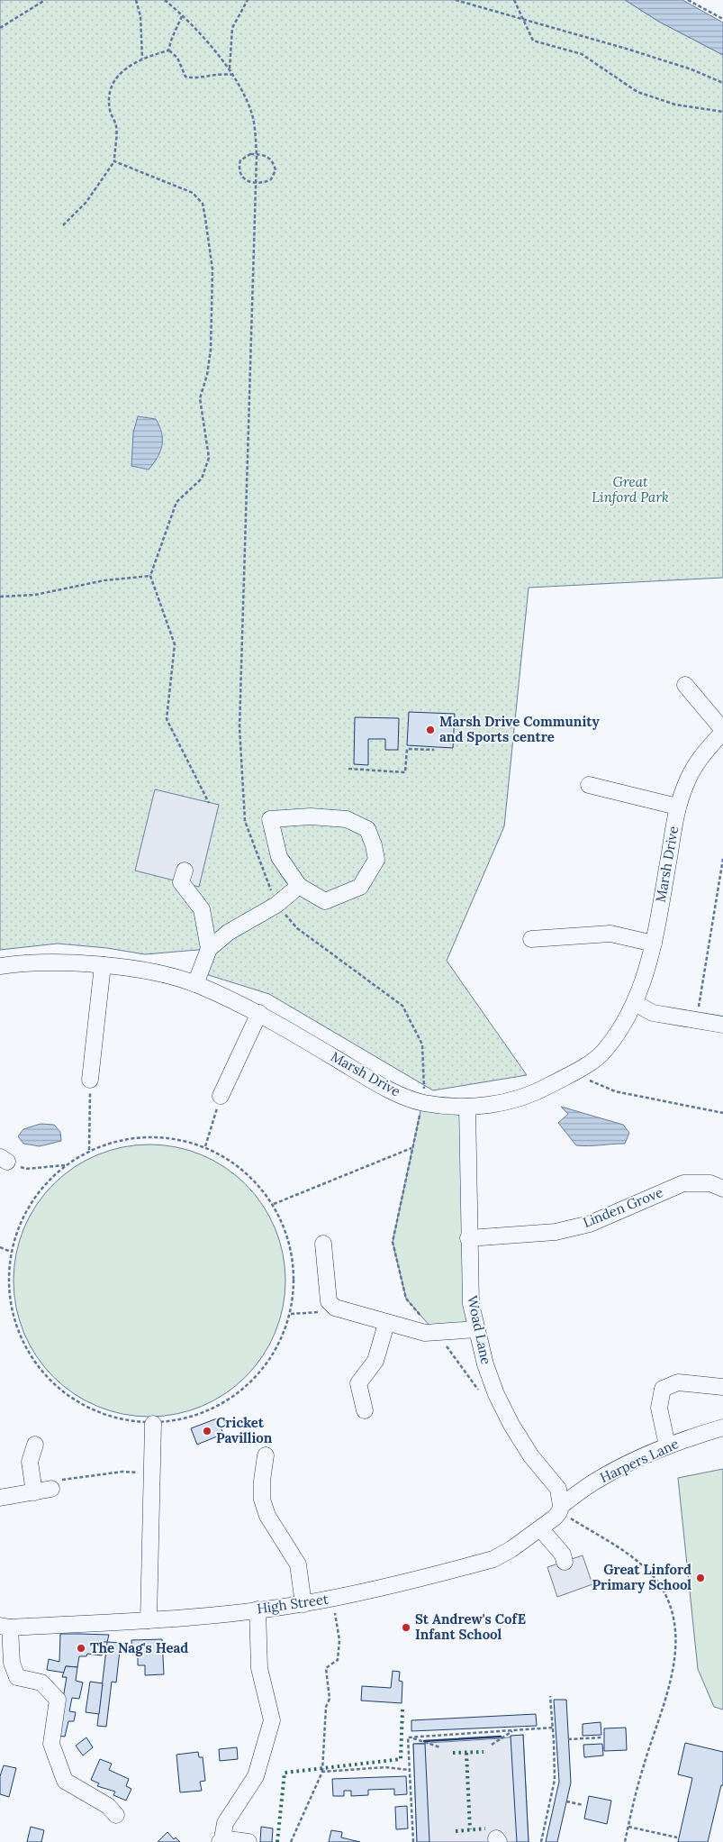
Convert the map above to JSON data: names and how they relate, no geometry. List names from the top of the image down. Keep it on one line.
{"streets":{"street":["Marsh Drive","Linden Grove","Woad Lane","Harpers Lane","High Street"]},"crossings":[["Marsh Drive","Woad Lane"],["Linden Grove","Woad Lane"],["Woad Lane","Harpers Lane"],["Woad Lane","High Street"],["Harpers Lane","High Street"]],"parks":["Great Linford Park"],"places":["Marsh Drive Community and Sports centre","Cricket Pavillion","Great Linford Primary School","St Andrew's CofE Infant School","The Nag's Head"]}
